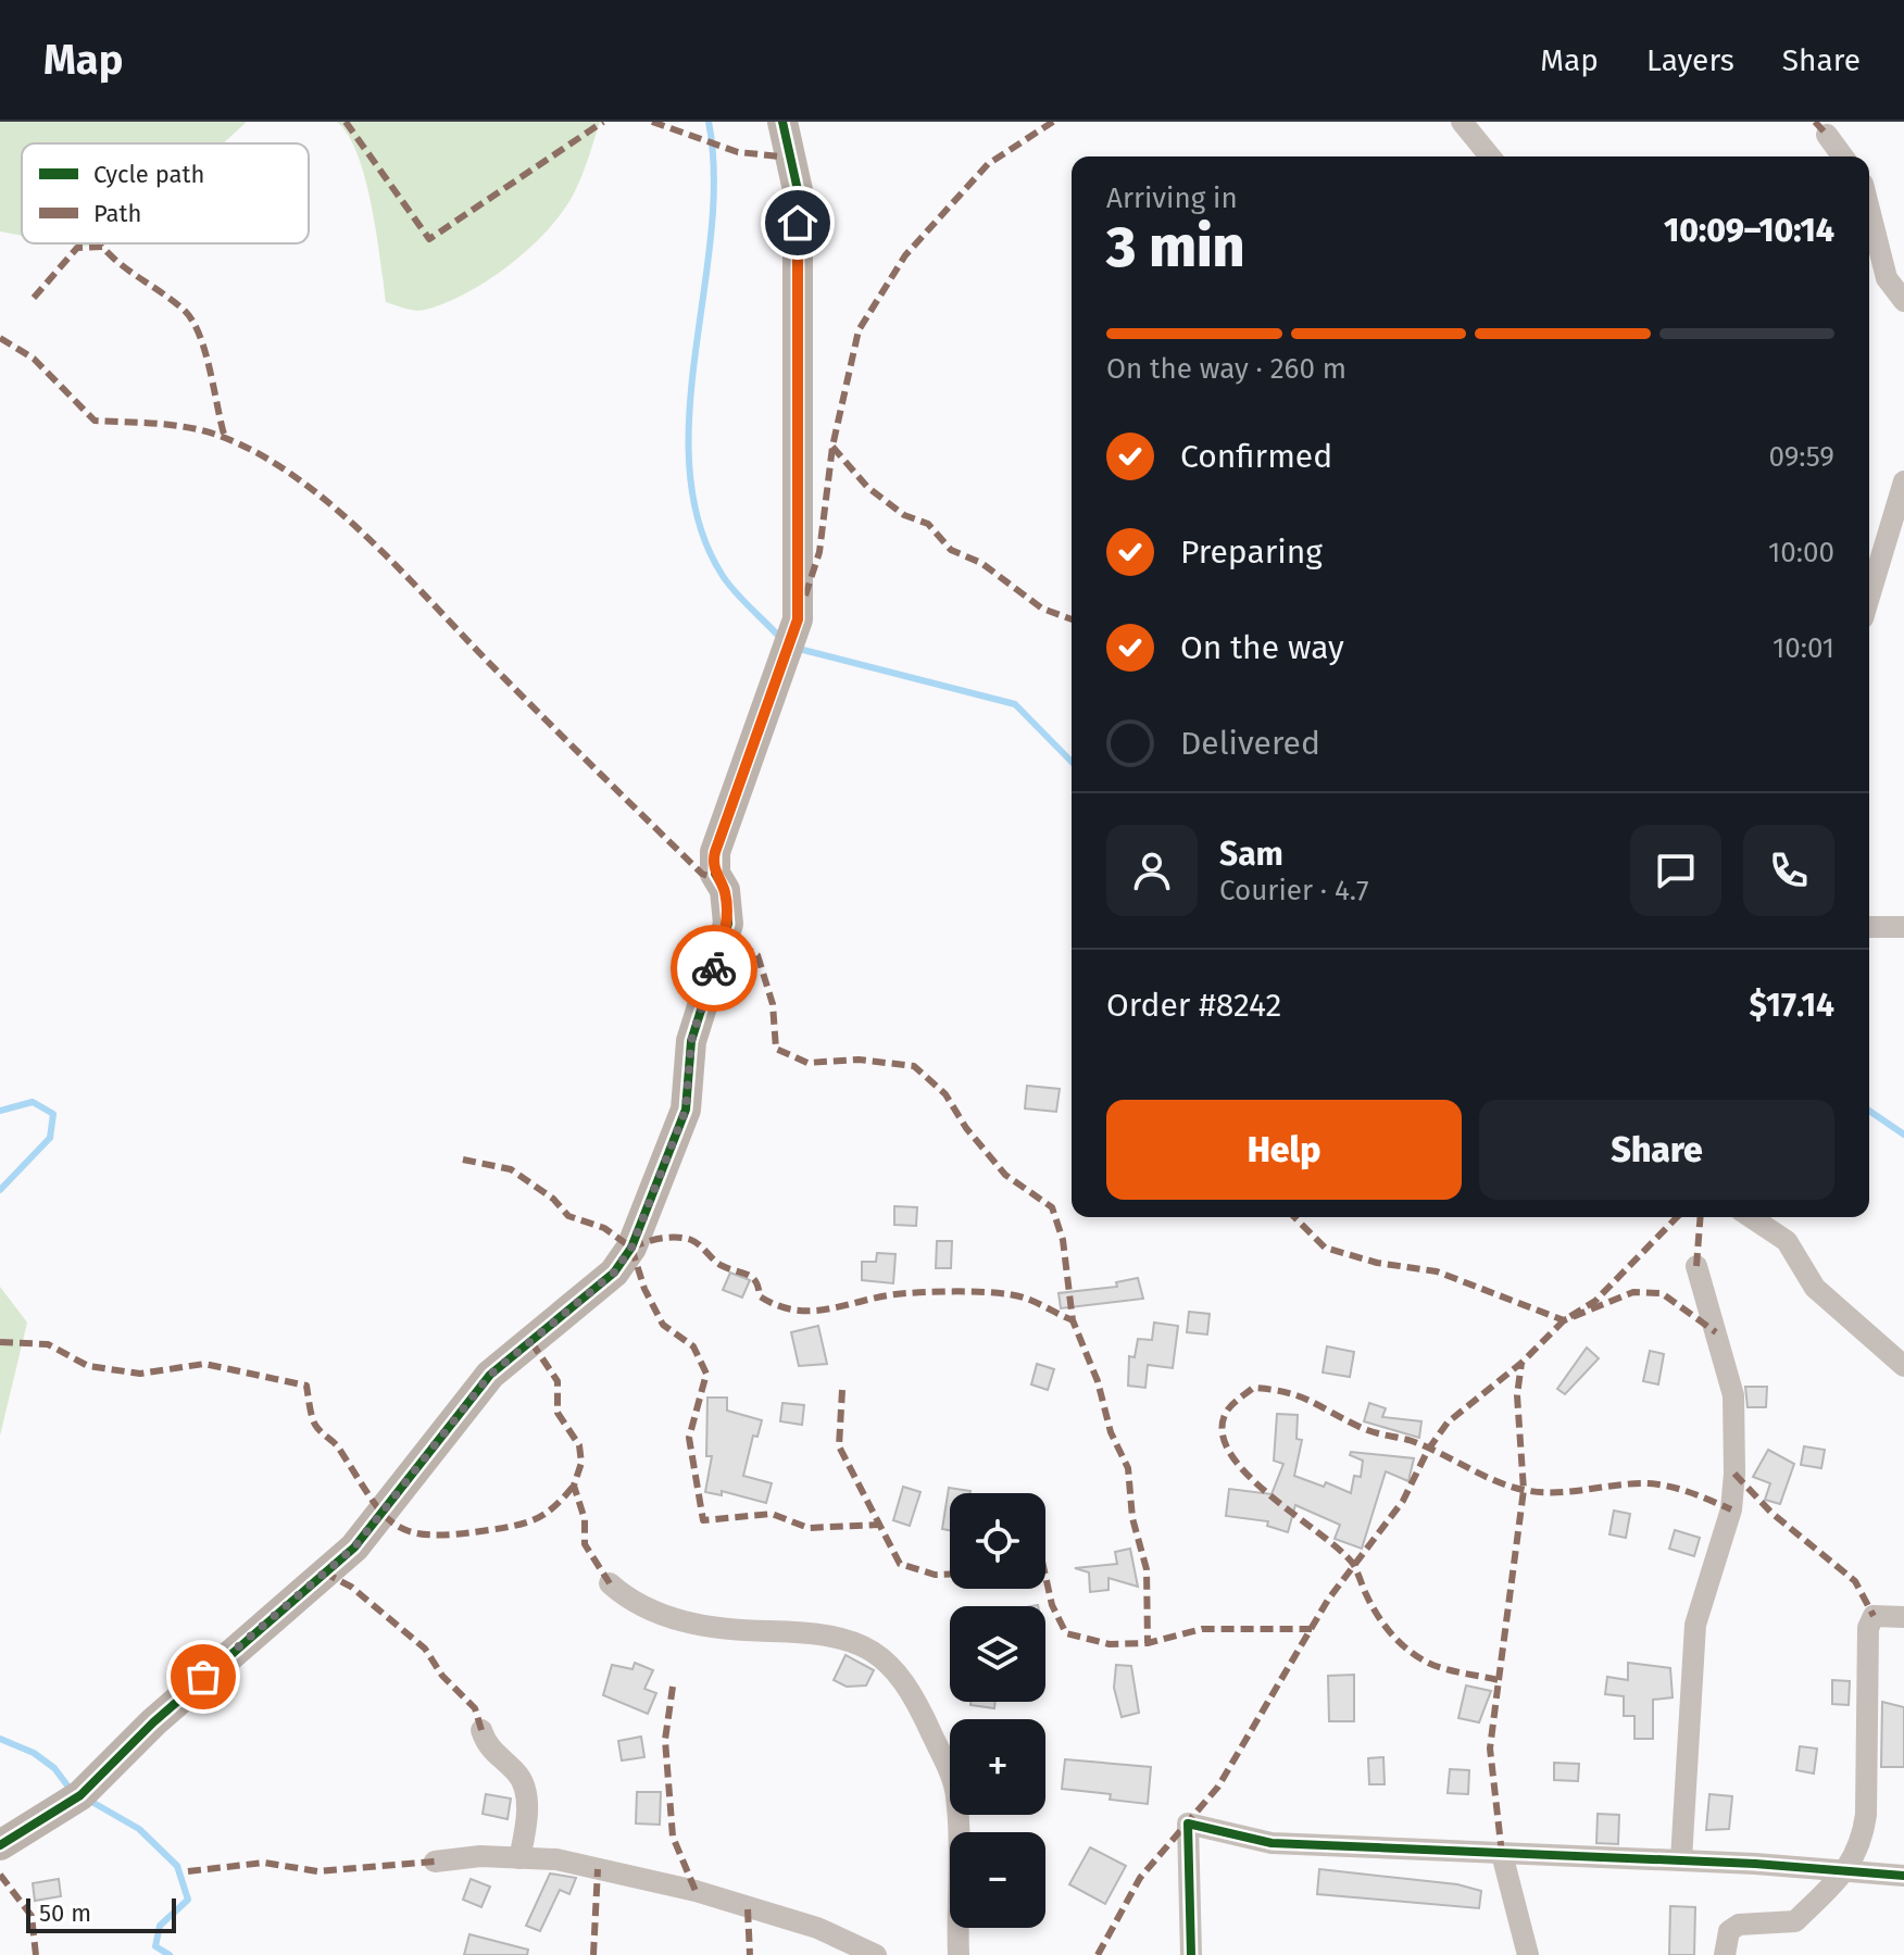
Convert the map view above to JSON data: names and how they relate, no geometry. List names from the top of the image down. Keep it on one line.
{"legend":["Cycle path","Path"],"scale_bar":"50 m","page":{"header":"Map","nav":["Map","Layers","Share"],"heading":["3 min","Arriving in","10:09–10:14"],"panel":["Sam","Courier · 4.7","Order #8242","$17.14"],"bar":"On the way · 260 m","list":[["Confirmed","09:59"],["Preparing","10:00"],["On the way","10:01"],"Delivered"],"buttons":["Help","Share"],"map_buttons":["+","−"],"scale":"50 m"}}
